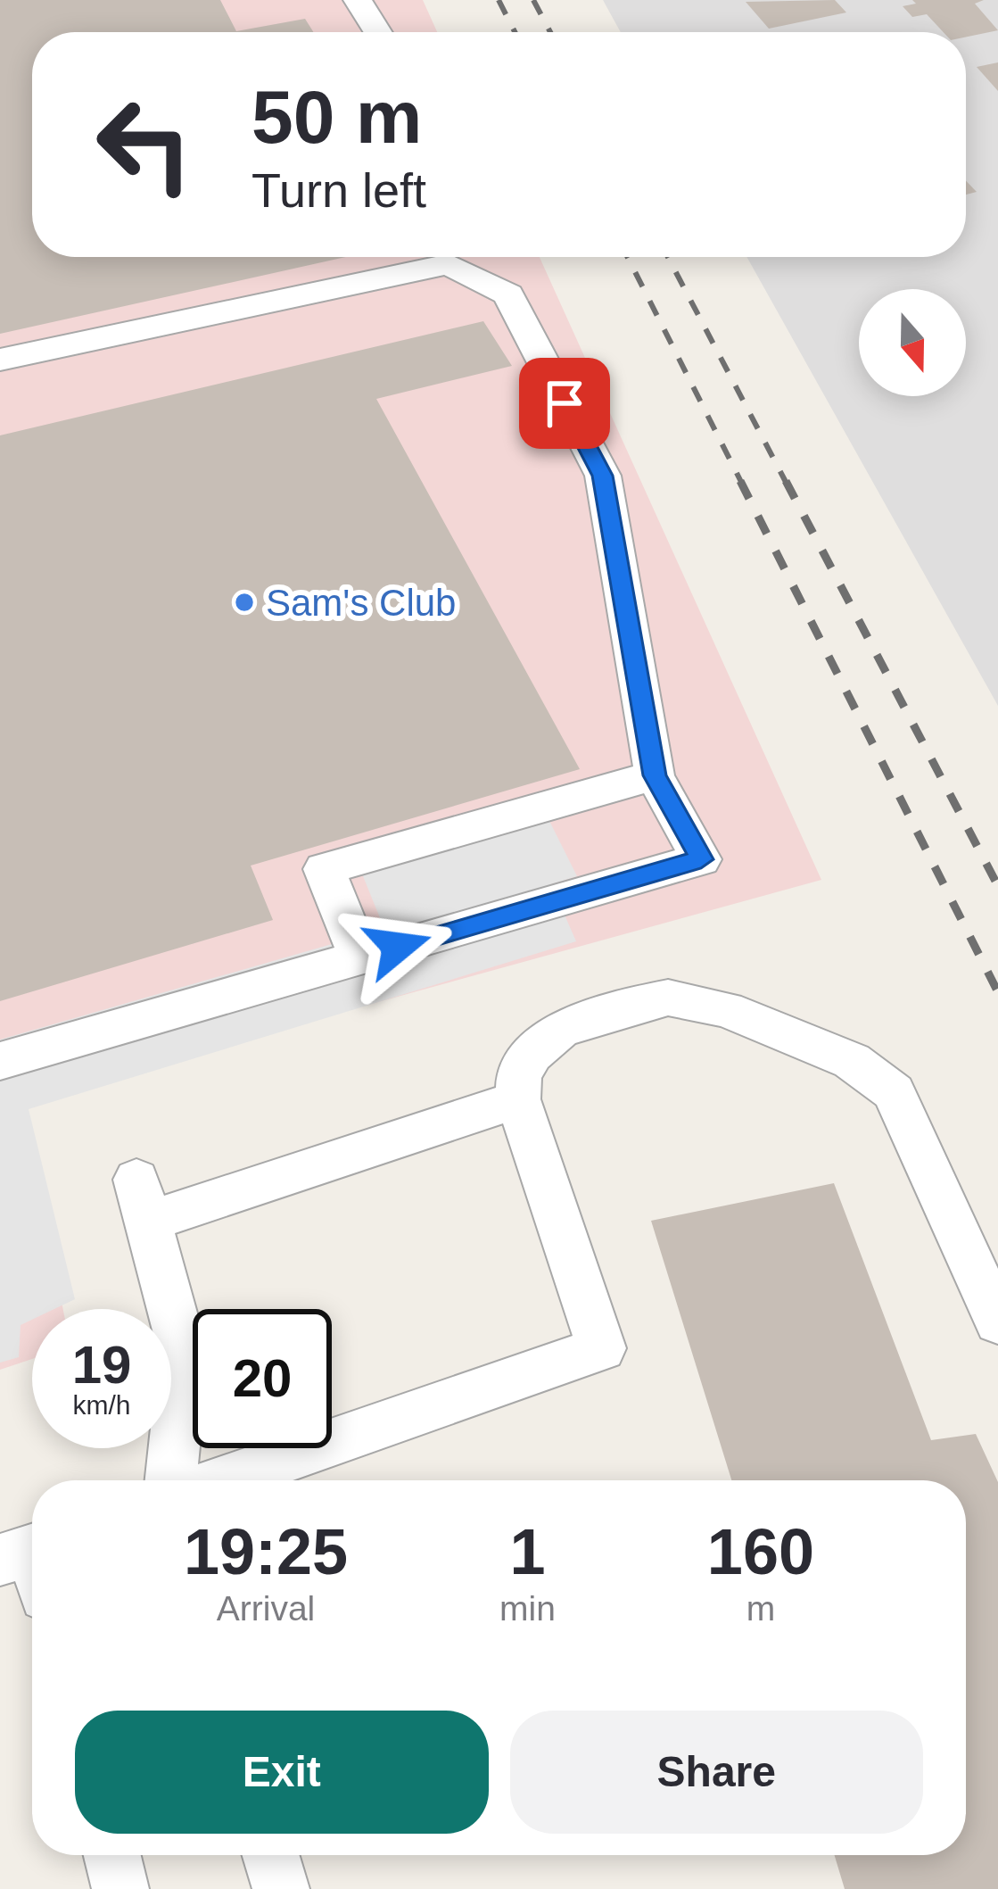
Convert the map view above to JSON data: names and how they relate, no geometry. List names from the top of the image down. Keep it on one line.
{"places":["Sam's Club"],"north":"bottom","page":{"turn":["50 m","Turn left"],"speed":"19 km/h","limit":"20","eta":["19:25","Arrival","1","min","160","m"],"buttons":["Exit","Share"]}}
